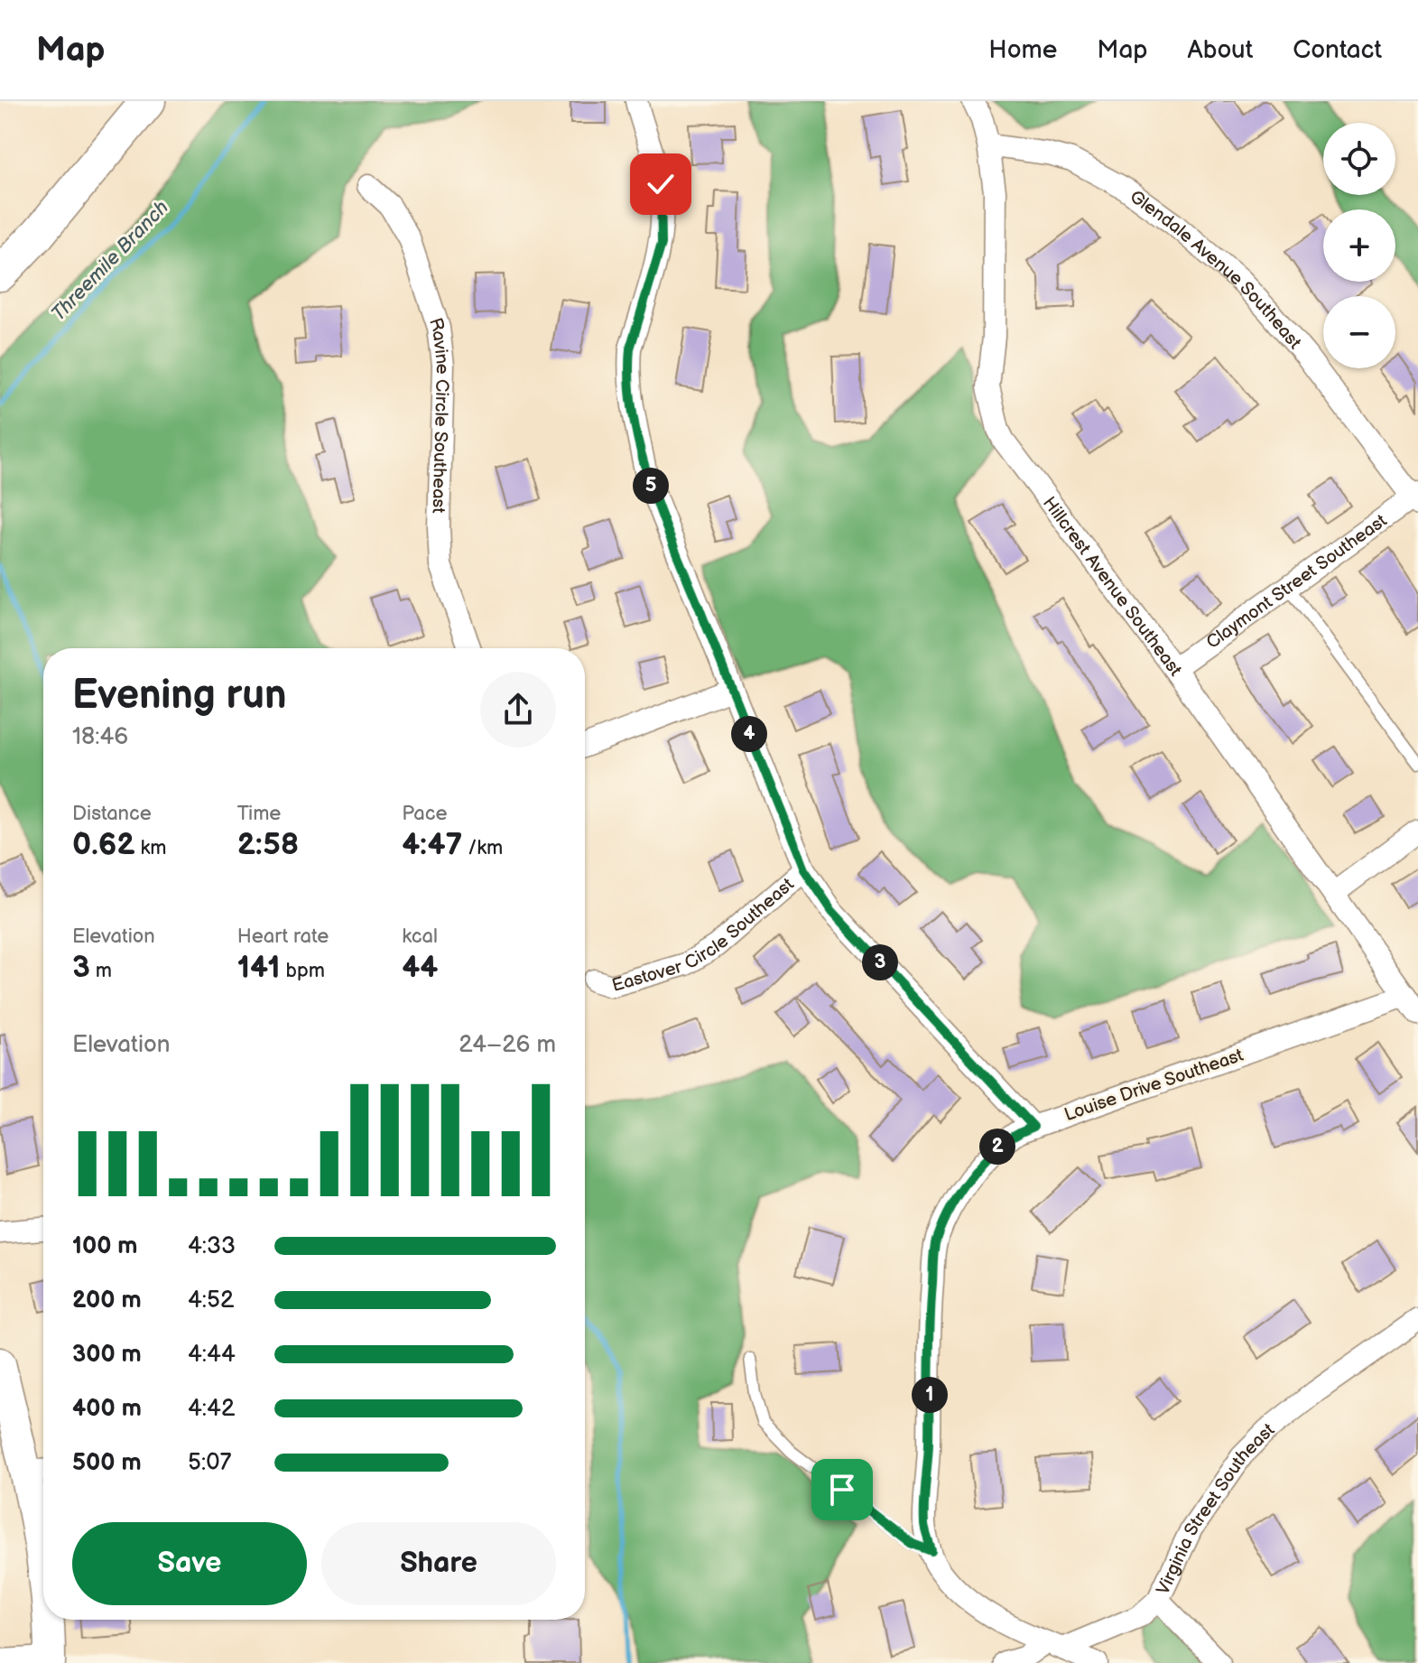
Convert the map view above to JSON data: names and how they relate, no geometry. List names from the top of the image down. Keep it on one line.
{"streets":{"street":["Glendale Avenue Southeast","Ravine Circle Southeast","Claymont Street Southeast","Hillcrest Avenue Southeast","Eastover Circle Southeast","Louise Drive Southeast","Virginia Street Southeast"]},"crossings":[["Glendale Avenue Southeast","Claymont Street Southeast"],["Glendale Avenue Southeast","Hillcrest Avenue Southeast"],["Claymont Street Southeast","Hillcrest Avenue Southeast"],["Hillcrest Avenue Southeast","Louise Drive Southeast"],["Louise Drive Southeast","Virginia Street Southeast"]],"water":["Threemile Branch"],"page":{"header":"Map","nav":["Home","Map","About","Contact"],"map_buttons":["+","−"],"pins":["5","4","3","2","1"],"heading":["Evening run","18:46"],"stats":[["Distance","0.62 km"],["Time","2:58"],["Pace","4:47 /km"],["Elevation","3 m"],["Heart rate","141 bpm"],["kcal","44"]],"chart":["Elevation","24–26 m"],"list":[{"name":"100 m","note":"4:33"},{"name":"200 m","note":"4:52"},{"name":"300 m","note":"4:44"},{"name":"400 m","note":"4:42"},{"name":"500 m","note":"5:07"}],"buttons":["Save","Share"]}}
